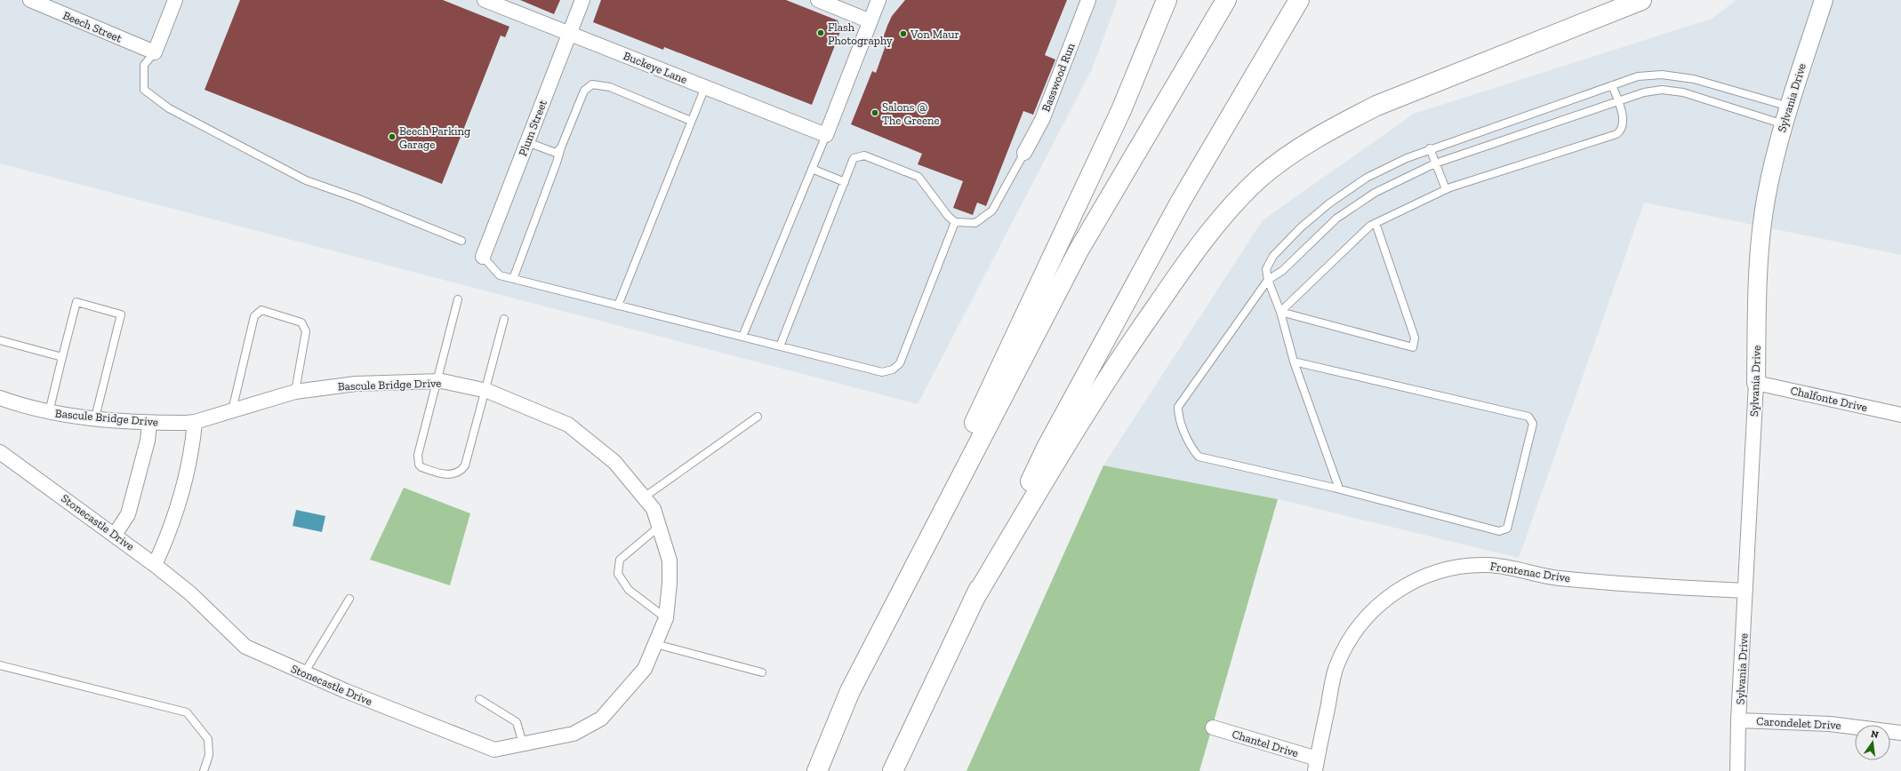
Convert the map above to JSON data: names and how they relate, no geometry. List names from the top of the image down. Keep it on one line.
{"streets":{"street":["Beech Street","Buckeye Lane","Basswood Run","Sylvania Drive","Plum Street","Bascule Bridge Drive","Chalfonte Drive","Stonecastle Drive","Frontenac Drive","Carondelet Drive","Chantel Drive"]},"crossings":[["Buckeye Lane","Plum Street"],["Sylvania Drive","Chalfonte Drive"],["Sylvania Drive","Frontenac Drive"],["Sylvania Drive","Carondelet Drive"],["Bascule Bridge Drive","Stonecastle Drive"],["Frontenac Drive","Chantel Drive"]],"places":["Flash Photography","Von Maur","Salons @ The Greene","Beech Parking Garage"],"north":"top"}
